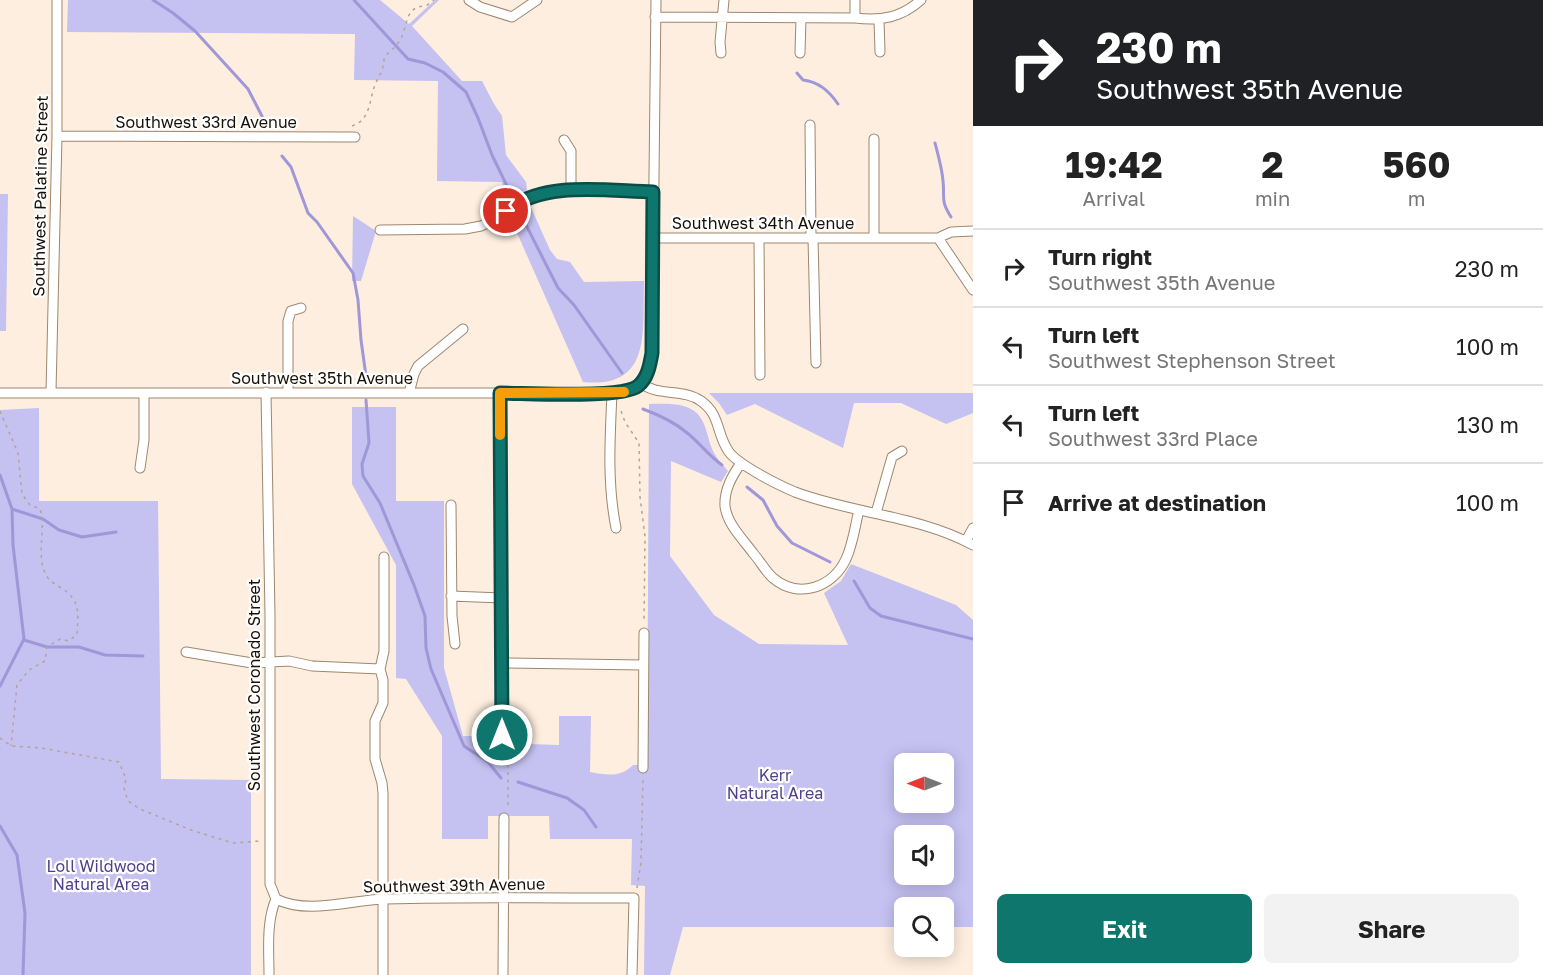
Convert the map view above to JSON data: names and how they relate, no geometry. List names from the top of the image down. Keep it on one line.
{"streets":{"street":["Southwest 33rd Avenue","Southwest Palatine Street","Southwest 34th Avenue","Southwest 35th Avenue","Southwest Coronado Street","Southwest 39th Avenue"]},"crossings":[["Southwest 33rd Avenue","Southwest Palatine Street"],["Southwest Palatine Street","Southwest 35th Avenue"],["Southwest 35th Avenue","Southwest Coronado Street"],["Southwest Coronado Street","Southwest 39th Avenue"]],"parks":["Kerr Natural Area","Loll Wildwood Natural Area"],"north":"left","page":{"turn":["230 m","Southwest 35th Avenue"],"eta":["19:42","Arrival","2","min","560","m"],"list":[{"name":"Turn right","note":"Southwest 35th Avenue","value":"230 m"},{"name":"Turn left","note":"Southwest Stephenson Street","value":"100 m"},{"name":"Turn left","note":"Southwest 33rd Place","value":"130 m"},{"name":"Arrive at destination","value":"100 m"}],"buttons":["Exit","Share"]}}
